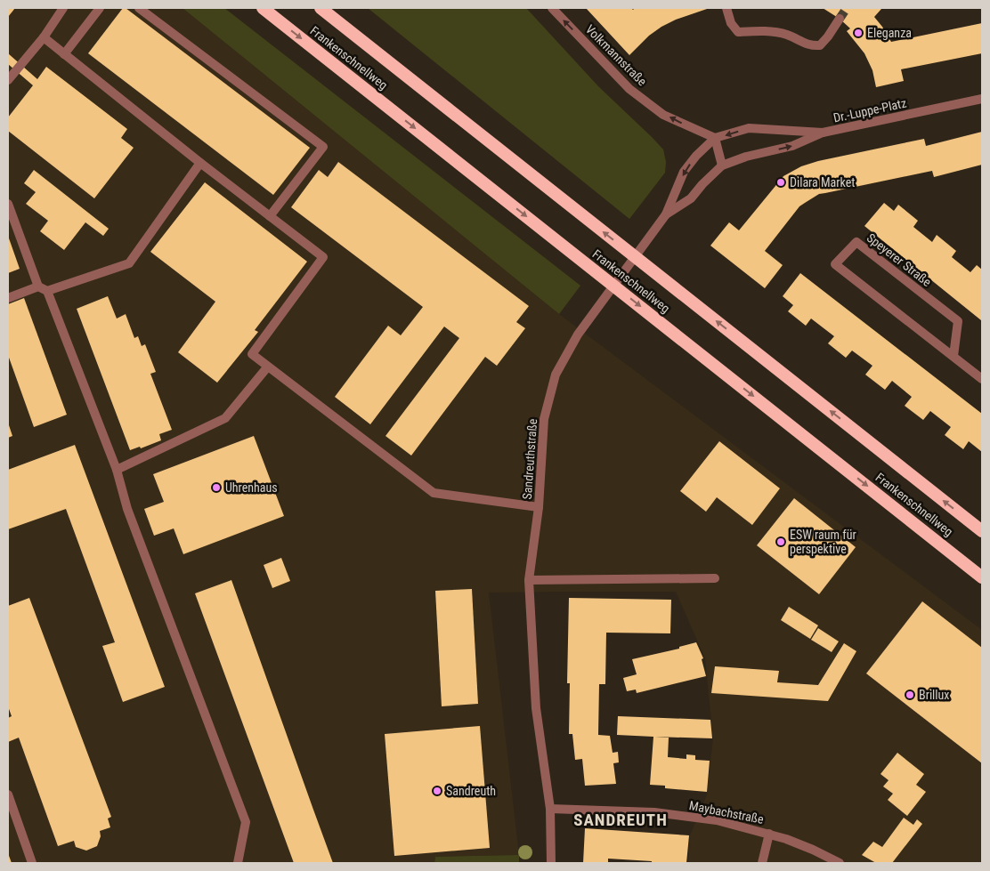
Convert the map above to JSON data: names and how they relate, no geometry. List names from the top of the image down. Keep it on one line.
{"streets":{"highway":["Frankenschnellweg"],"street":["Volkmannstraße","Dr.-Luppe-Platz","Speyerer Straße","Sandreuthstraße","Maybachstraße"]},"crossings":[["Volkmannstraße","Dr.-Luppe-Platz"],["Volkmannstraße","Sandreuthstraße"],["Dr.-Luppe-Platz","Sandreuthstraße"],["Sandreuthstraße","Maybachstraße"]],"one_way":["Volkmannstraße"],"districts":["SANDREUTH"],"places":["Eleganza","Dilara Market","Uhrenhaus","ESW raum für perspektive","Brillux","Sandreuth"]}
